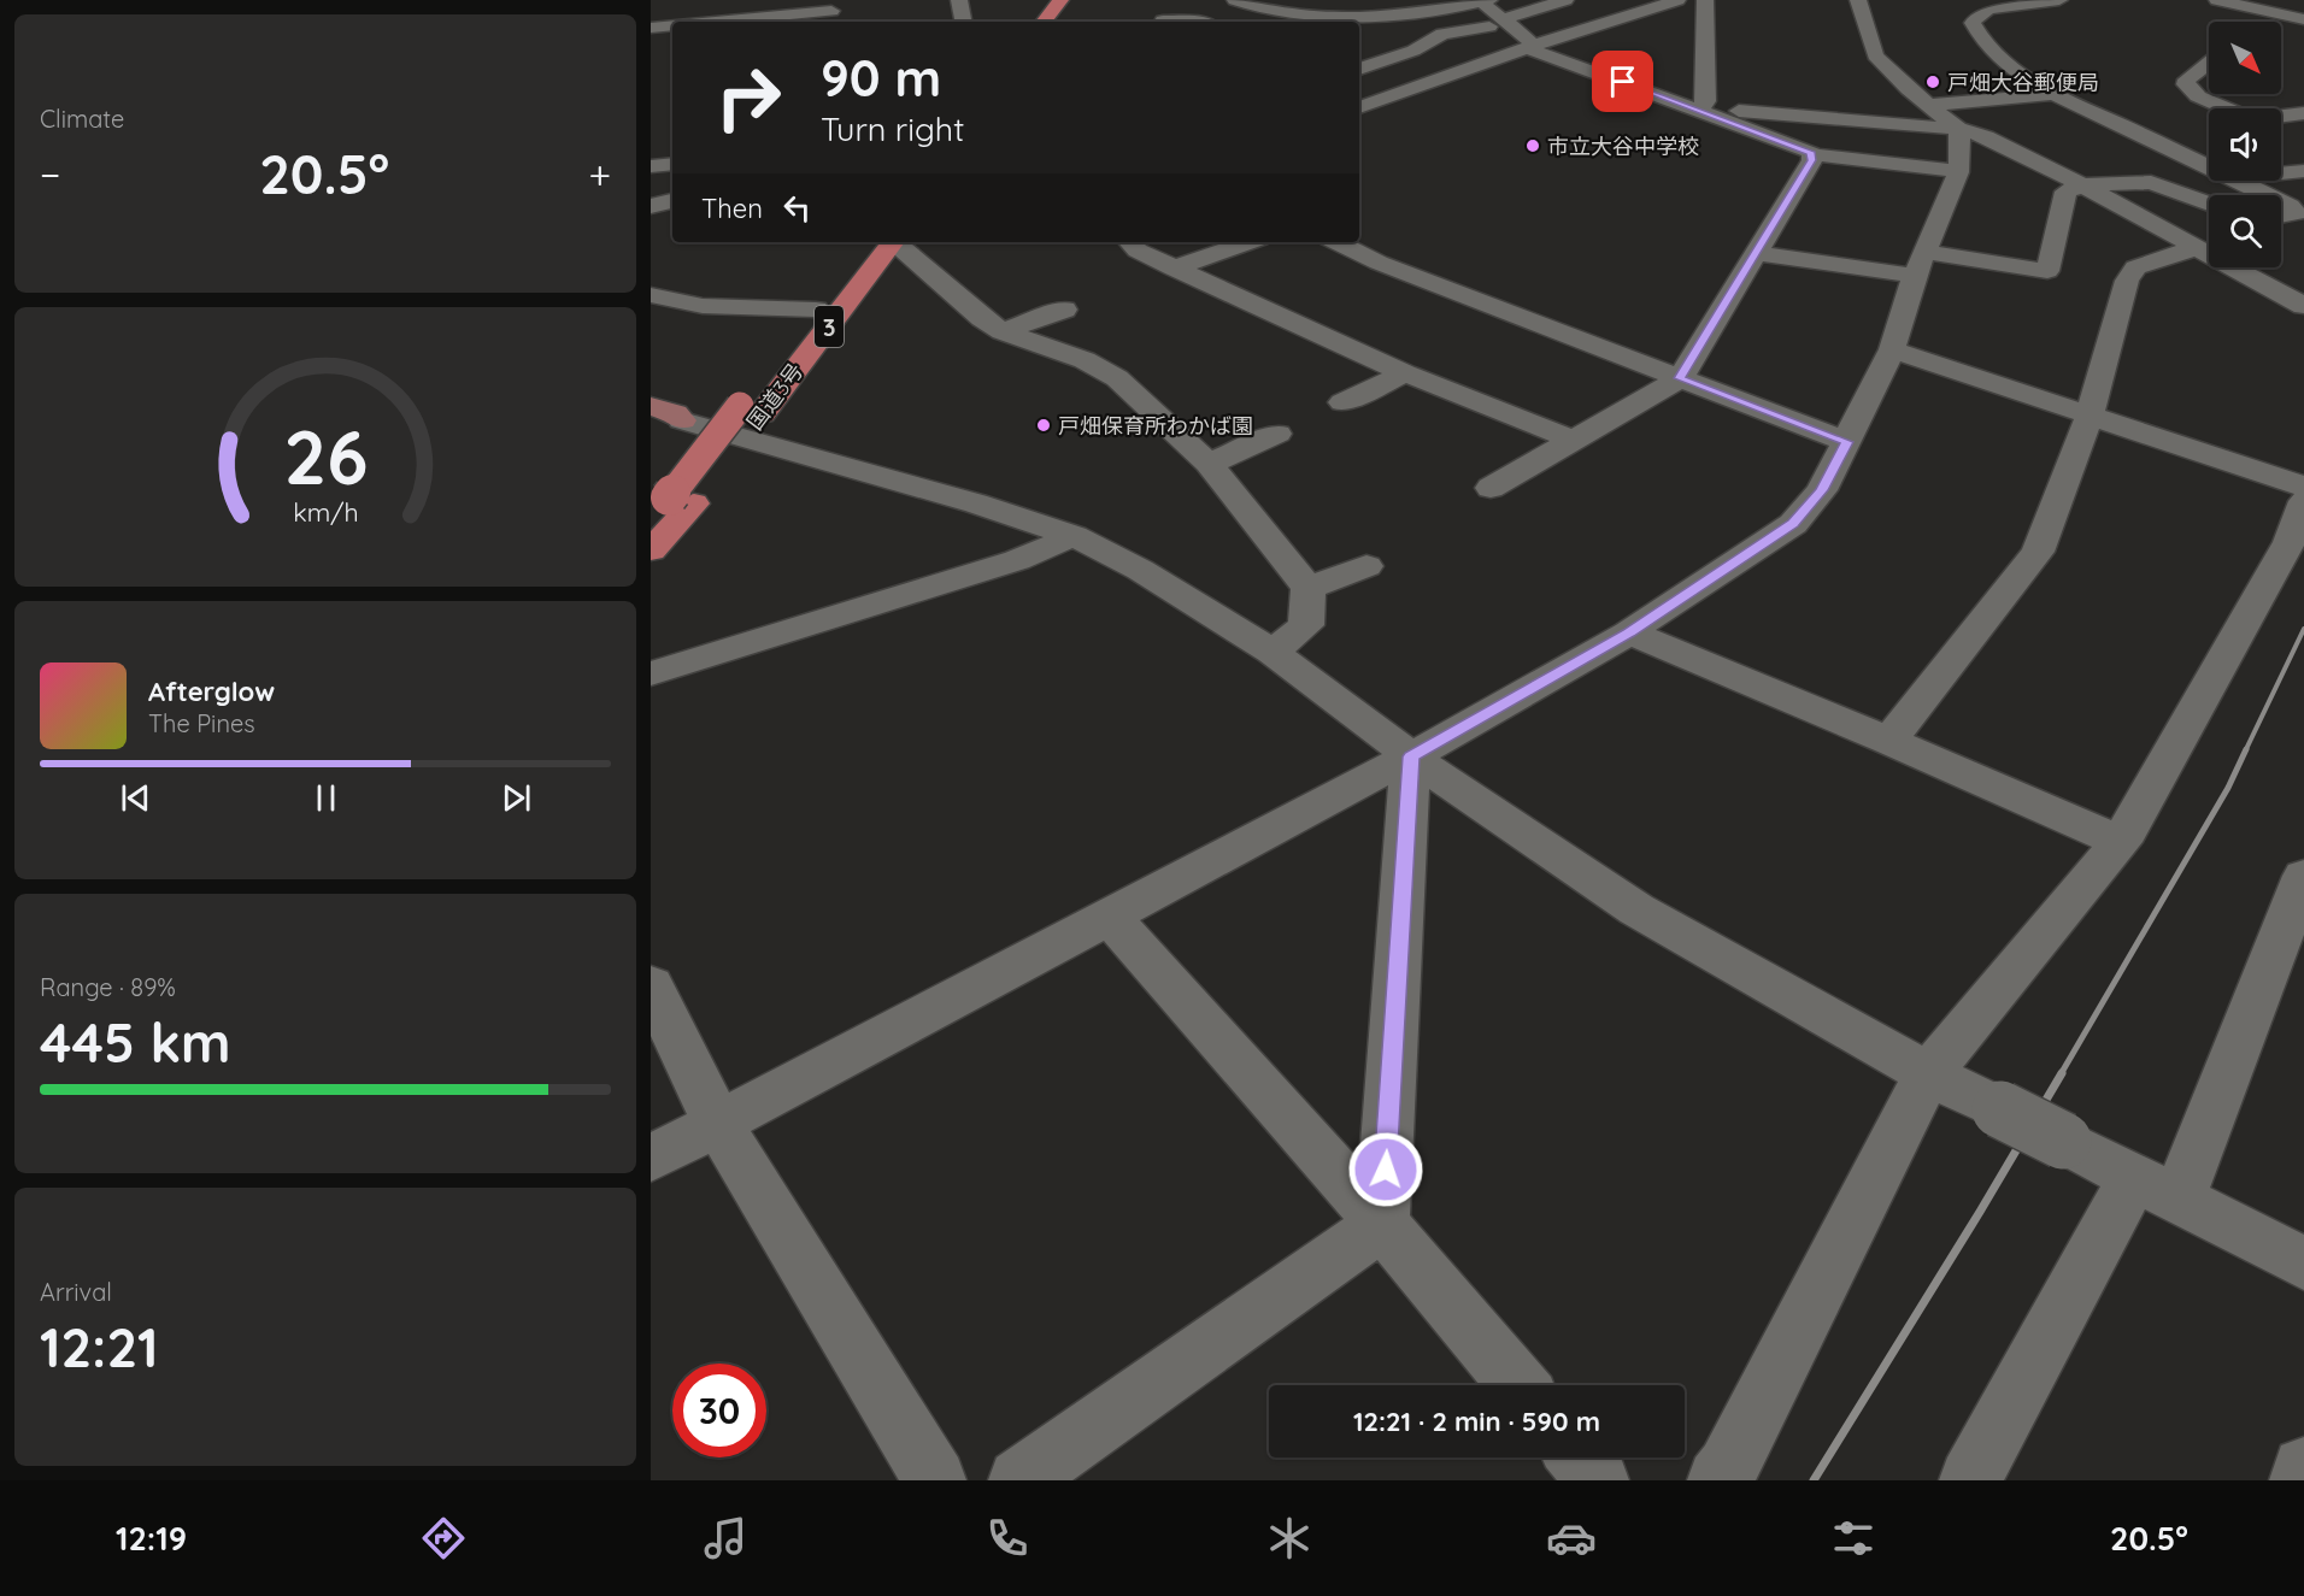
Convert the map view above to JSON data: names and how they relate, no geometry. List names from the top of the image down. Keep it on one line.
{"streets":{"highway":["3","国道3号"]},"places":["戸畑大谷郵便局","市立大谷中学校","戸畑保育所わかば園"],"north":"bottom right","page":{"tile":["Climate",["Range · 89%","445 km"],["Arrival","12:21"]],"turn":["90 m","Turn right"],"heat":["−","20.5°","+"],"then":"Then","song":["Afterglow","The Pines"],"limit":"30","trip":"12:21 · 2 min · 590 m","tabs":["12:19","20.5°"],"gauge":["26","km/h"]}}
